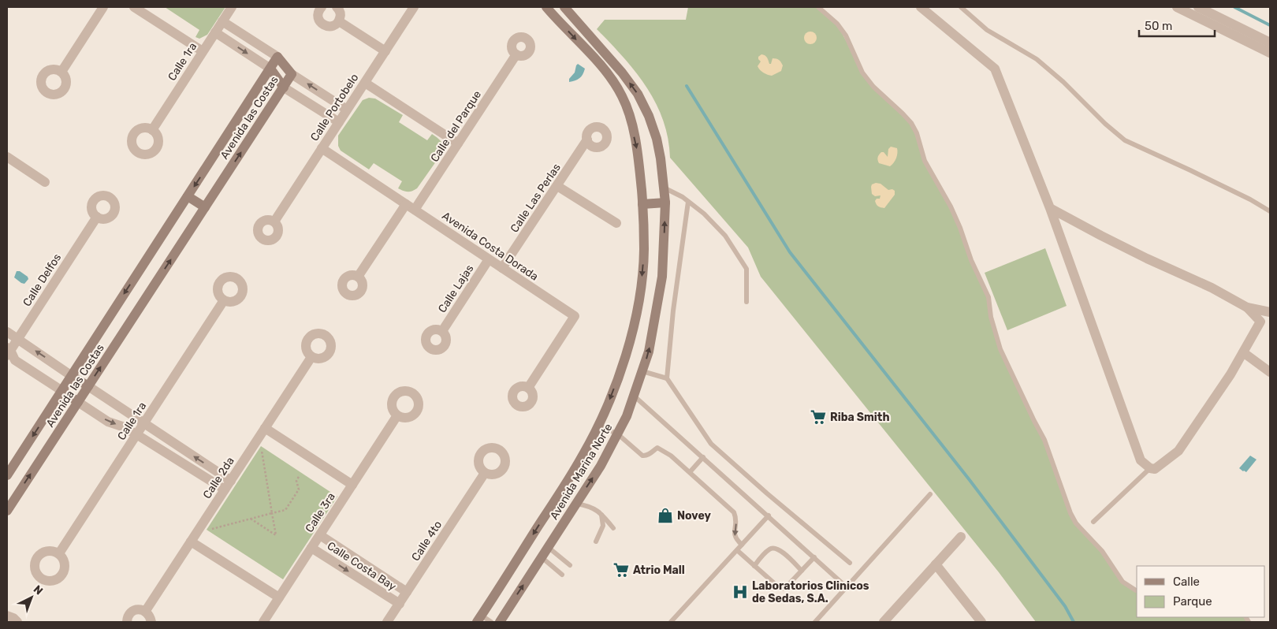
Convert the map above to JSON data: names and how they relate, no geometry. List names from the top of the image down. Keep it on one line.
{"streets":{"main road":["Avenida las Costas","Avenida Marina Norte"],"street":["Calle 1ra","Calle Portobelo","Calle del Parque","Calle Las Perlas","Avenida Costa Dorada","Calle Delfos","Calle Lajas","Calle 2da","Calle 3ra","Calle 4to","Calle Costa Bay"]},"crossings":[["Calle Portobelo","Avenida Costa Dorada"],["Calle del Parque","Avenida Costa Dorada"],["Calle Las Perlas","Avenida Costa Dorada"],["Avenida Costa Dorada","Calle Lajas"],["Calle 3ra","Calle Costa Bay"],["Calle 4to","Calle Costa Bay"]],"places":{"supermarket":["Riba Smith","Atrio Mall"],"shop":["Novey"],"hospital":["Laboratorios Clinicos de Sedas, S.A."]},"legend":["Calle","Parque"],"scale_bar":"50 m","north":"top right"}
